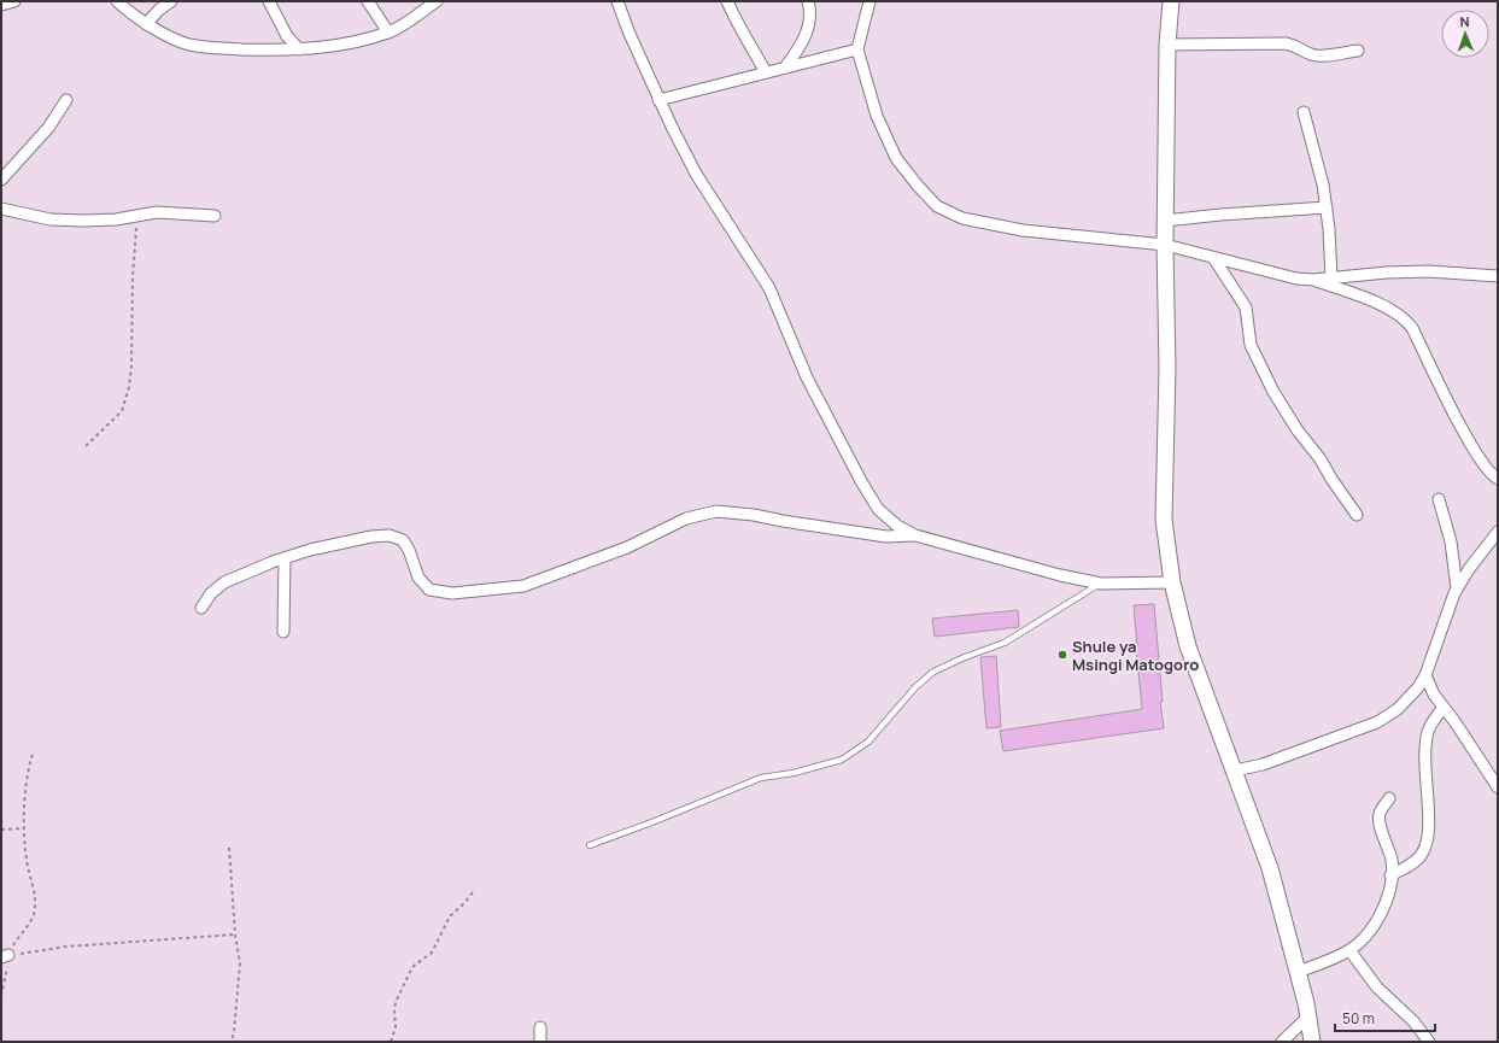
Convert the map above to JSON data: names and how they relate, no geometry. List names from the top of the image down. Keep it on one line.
{"places":["Shule ya Msingi Matogoro"],"scale_bar":"50 m","north":"top"}
